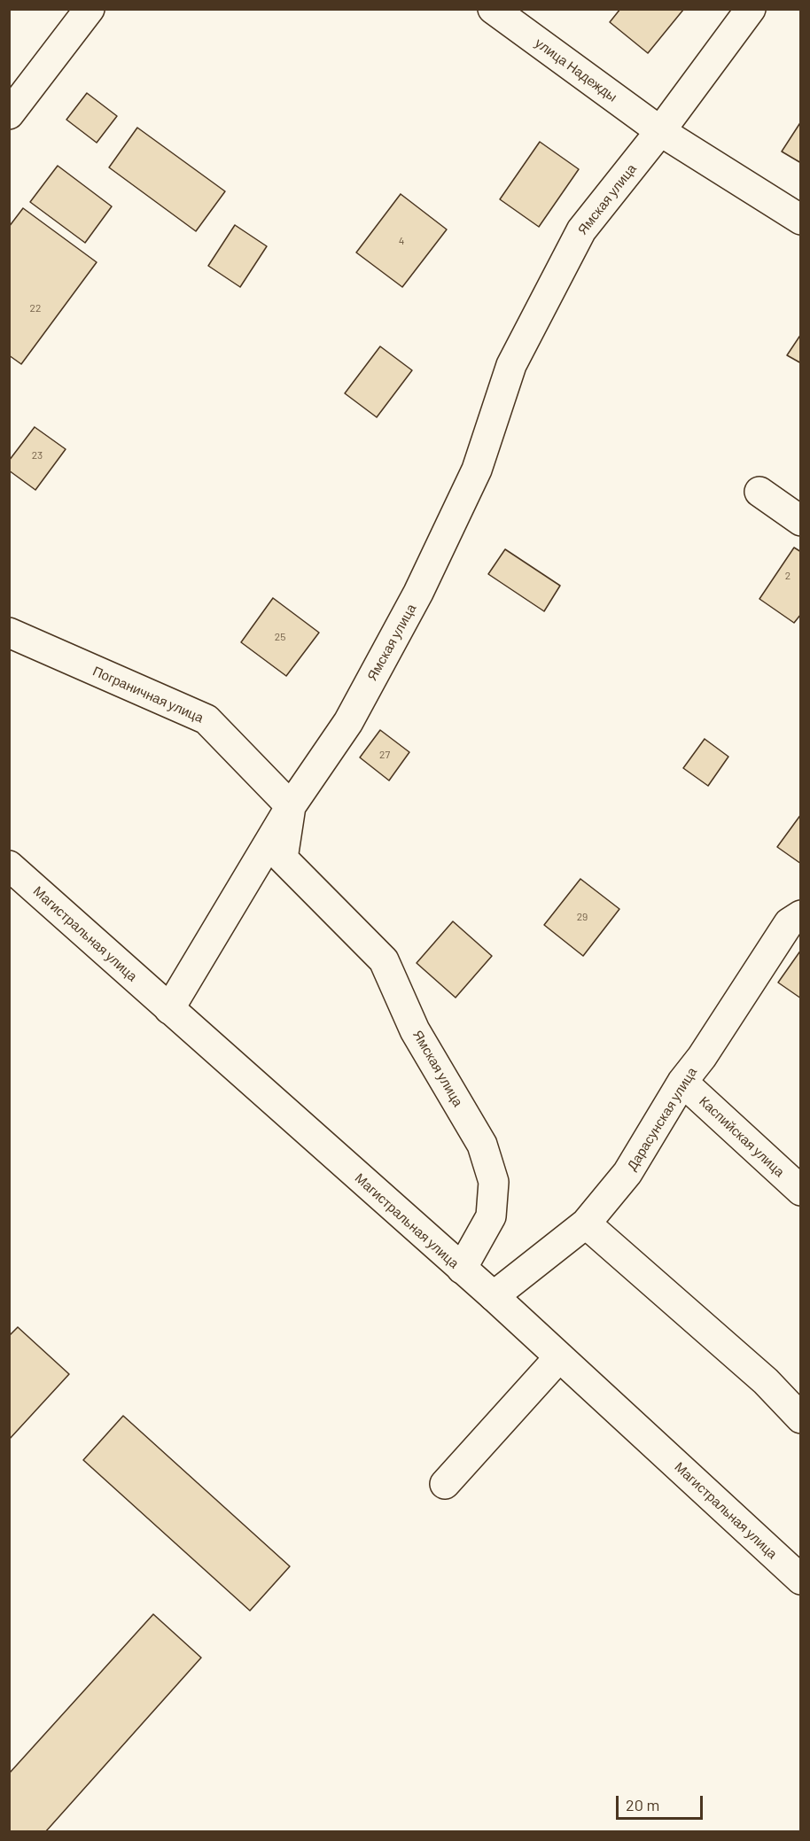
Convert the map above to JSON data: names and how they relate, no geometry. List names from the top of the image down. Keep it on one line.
{"streets":{"street":["улица Надежды","Ямская улица","Пограничная улица","Магистральная улица","Дарасунская улица","Каспийская улица"]},"crossings":[["улица Надежды","Ямская улица"],["Ямская улица","Пограничная улица"],["Ямская улица","Магистральная улица"],["Магистральная улица","Дарасунская улица"],["Дарасунская улица","Каспийская улица"]],"house_numbers":["4","22","23","2","25","27","29"],"scale_bar":"20 m"}
